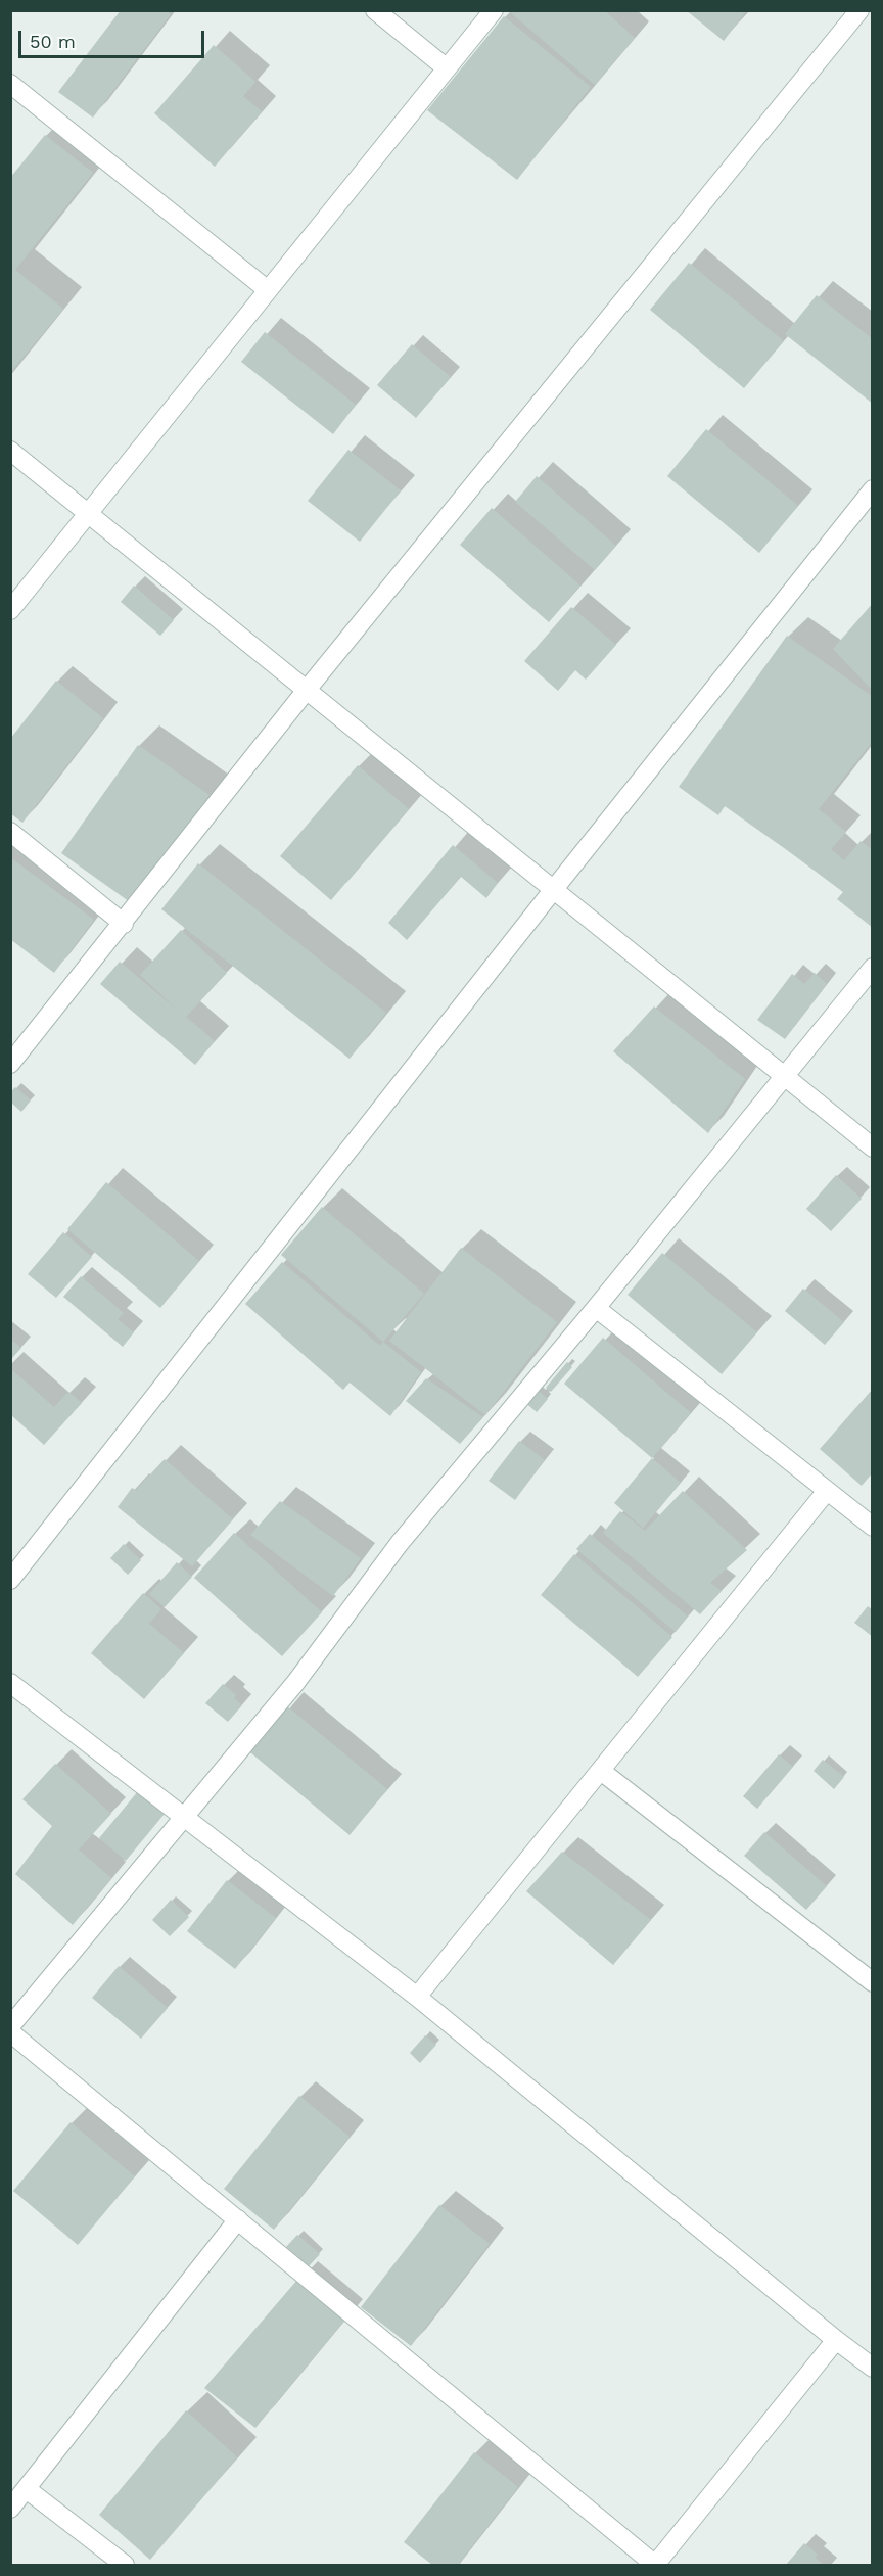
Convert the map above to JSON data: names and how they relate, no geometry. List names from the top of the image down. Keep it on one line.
{"scale_bar":"50 m"}
